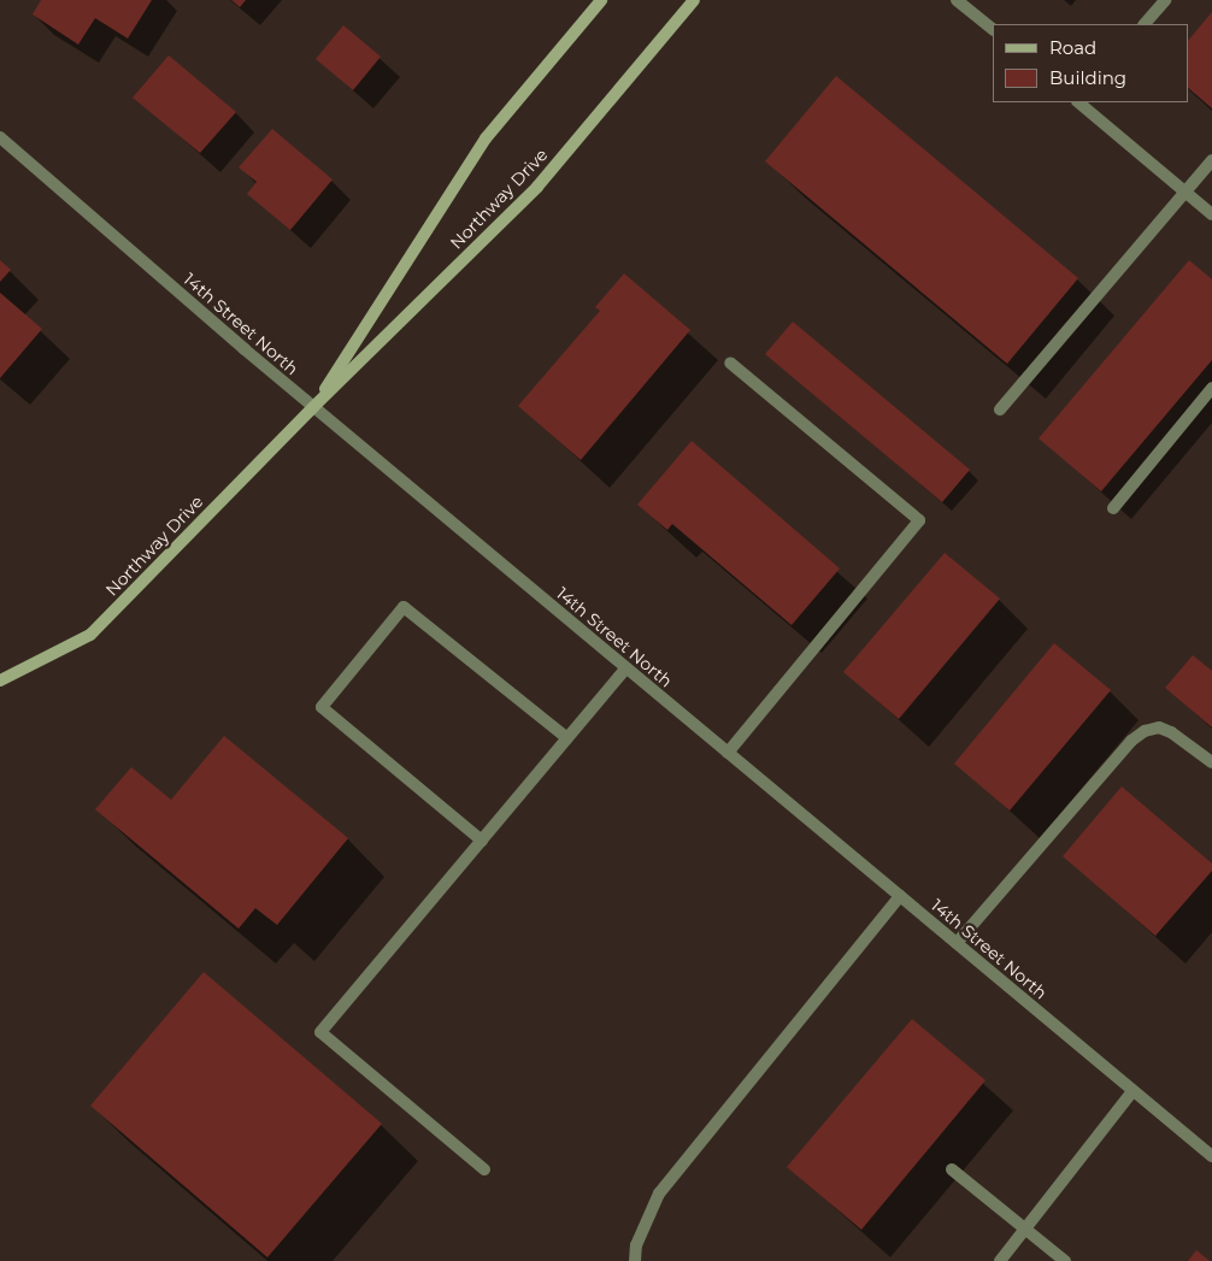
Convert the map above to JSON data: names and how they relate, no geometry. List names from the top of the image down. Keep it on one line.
{"streets":{"street":["Northway Drive","14th Street North"]},"crossings":[["Northway Drive","14th Street North"]],"legend":["Road","Building"]}
